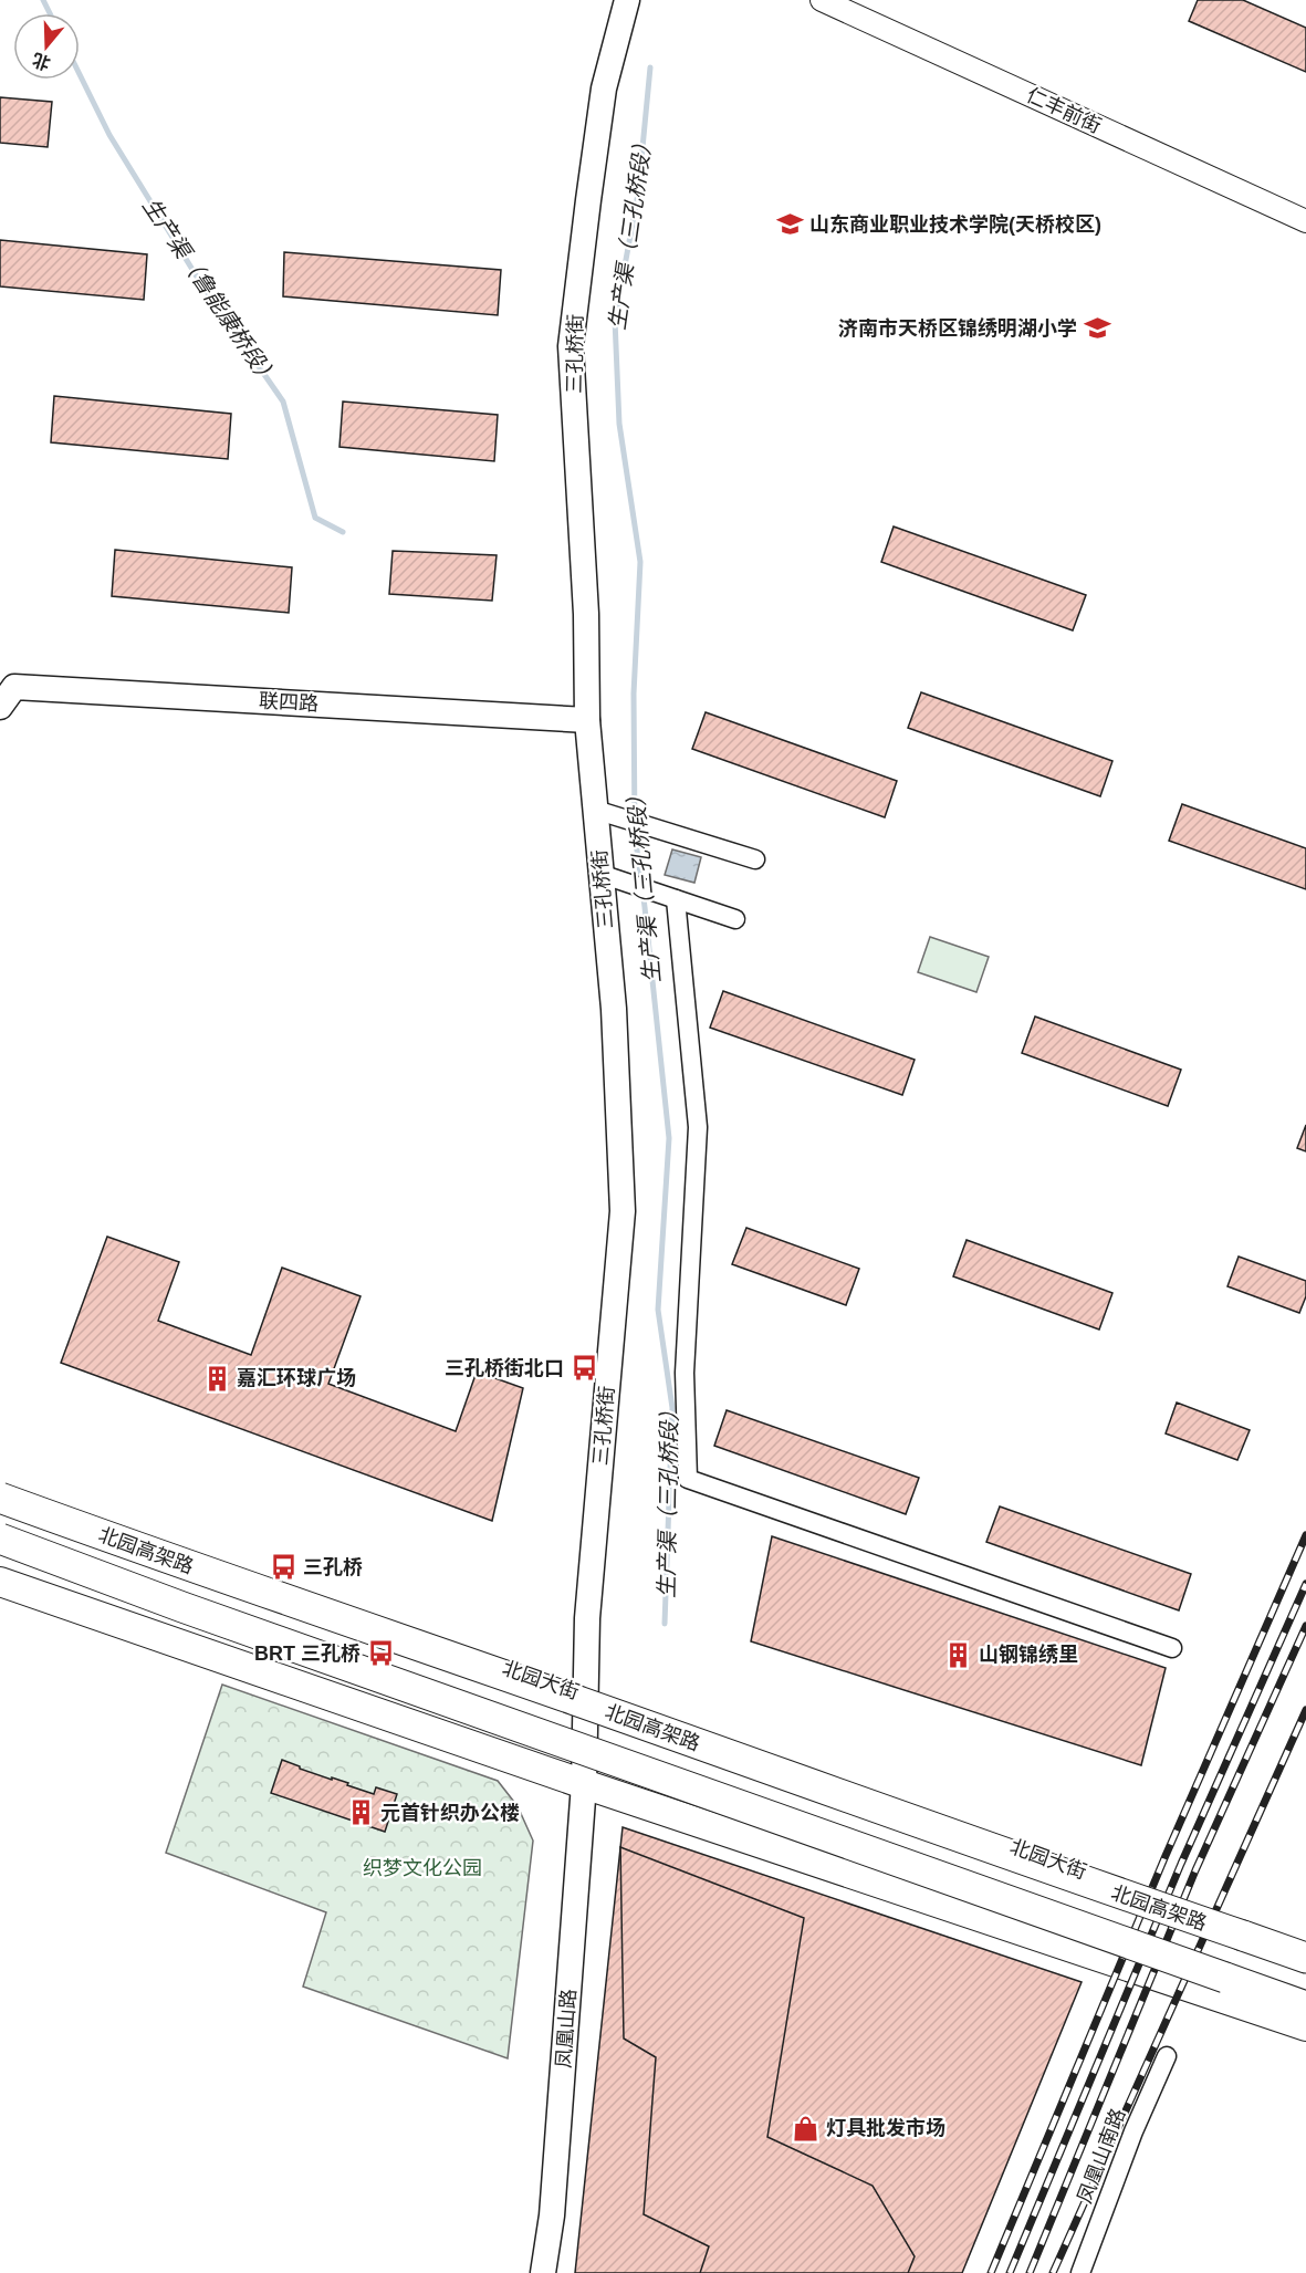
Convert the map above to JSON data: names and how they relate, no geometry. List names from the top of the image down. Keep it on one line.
{"streets":{"highway":["北园高架路"],"main road":["三孔桥街","联四路","北园大街","凤凰山路"],"street":["仁丰前街","凤凰山南路"]},"crossings":[["三孔桥街","联四路"],["三孔桥街","北园大街"],["三孔桥街","凤凰山路"],["北园高架路","北园大街"]],"water":["生产渠（三孔桥段）","生产渠（鲁能康桥段）"],"parks":["织梦文化公园"],"places":{"school or university":["山东商业职业技术学院(天桥校区)","济南市天桥区锦绣明湖小学"],"bus stop":["三孔桥街北口","三孔桥","BRT 三孔桥"],"building":["嘉汇环球广场","山钢锦绣里","元首针织办公楼"],"shop":["灯具批发市场"]},"north":"bottom"}
